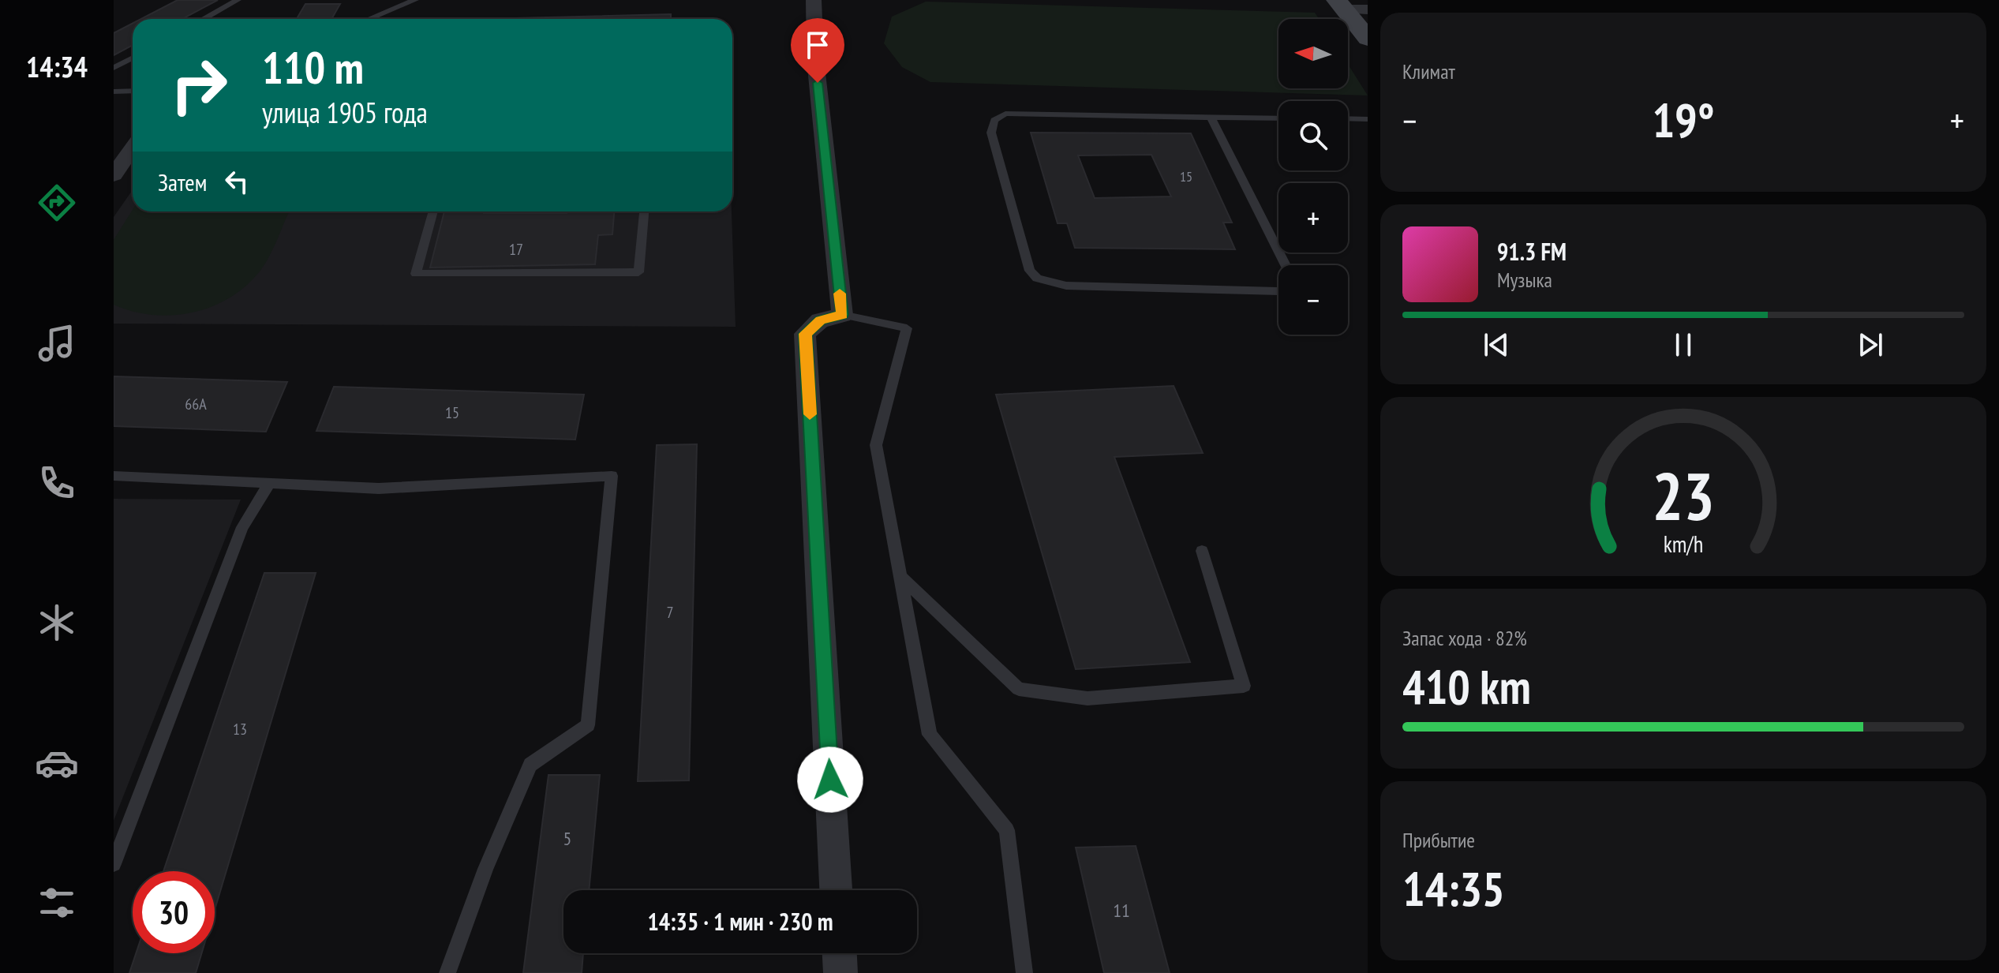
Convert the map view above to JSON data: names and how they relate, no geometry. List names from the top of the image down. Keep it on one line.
{"house_numbers":["15","17","66А","15","7","13","5","11"],"north":"left","page":{"tabs":"14:34","tile":["Климат",["Запас хода · 82%","410 km"],["Прибытие","14:35"]],"map_buttons":["+","−"],"turn":["110 m","улица 1905 года"],"heat":["−","19°","+"],"then":"Затем","song":["91.3 FM","Музыка"],"limit":"30","trip":"14:35 · 1 мин · 230 m","gauge":["23","km/h"]}}
